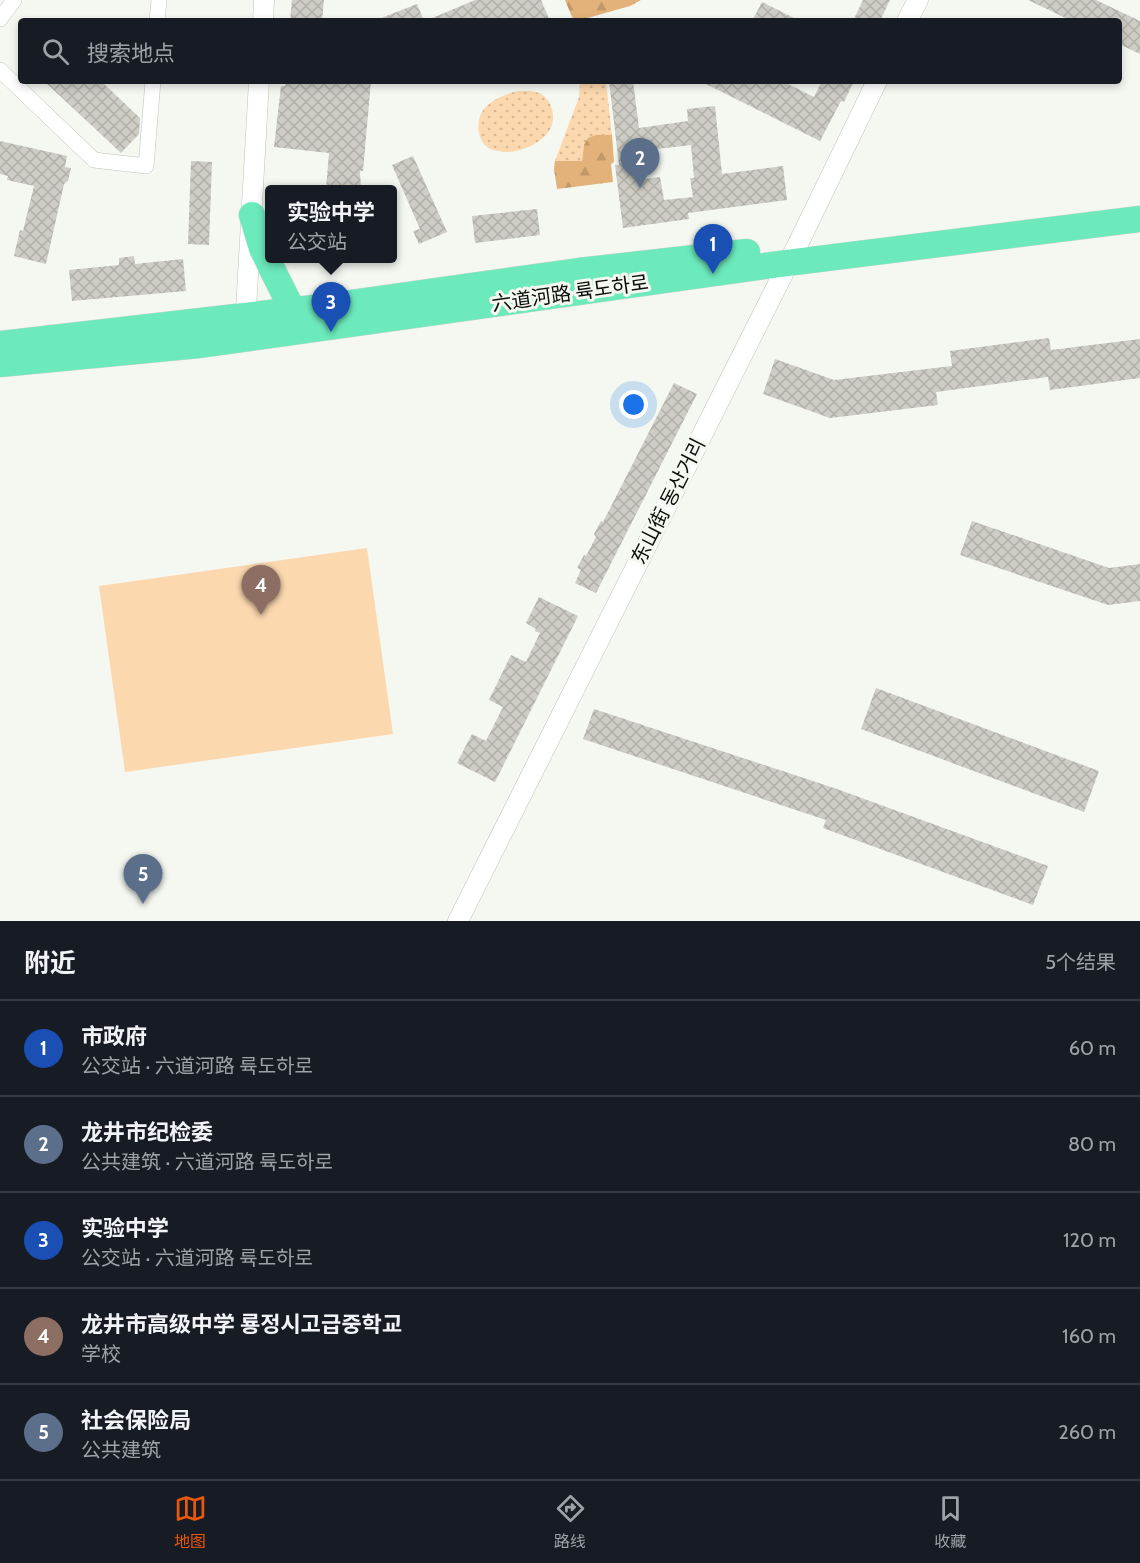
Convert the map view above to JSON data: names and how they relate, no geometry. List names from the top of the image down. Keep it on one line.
{"streets":{"highway":["六道河路 륙도하로"],"street":["东山街 동산거리"]},"crossings":[["六道河路 륙도하로","东山街 동산거리"]],"page":{"search":"搜索地点","pins":["2","1","3","4","5"],"popup":["实验中学","公交站"],"heading":["附近","5个结果"],"list":[{"mark":"1","name":"市政府","note":"公交站 · 六道河路 륙도하로","value":"60 m"},{"mark":"2","name":"龙井市纪检委","note":"公共建筑 · 六道河路 륙도하로","value":"80 m"},{"mark":"3","name":"实验中学","note":"公交站 · 六道河路 륙도하로","value":"120 m"},{"mark":"4","name":"龙井市高级中学 룡정시고급중학교","note":"学校","value":"160 m"},{"mark":"5","name":"社会保险局","note":"公共建筑","value":"260 m"}],"nav":["地图","路线","收藏"]}}
